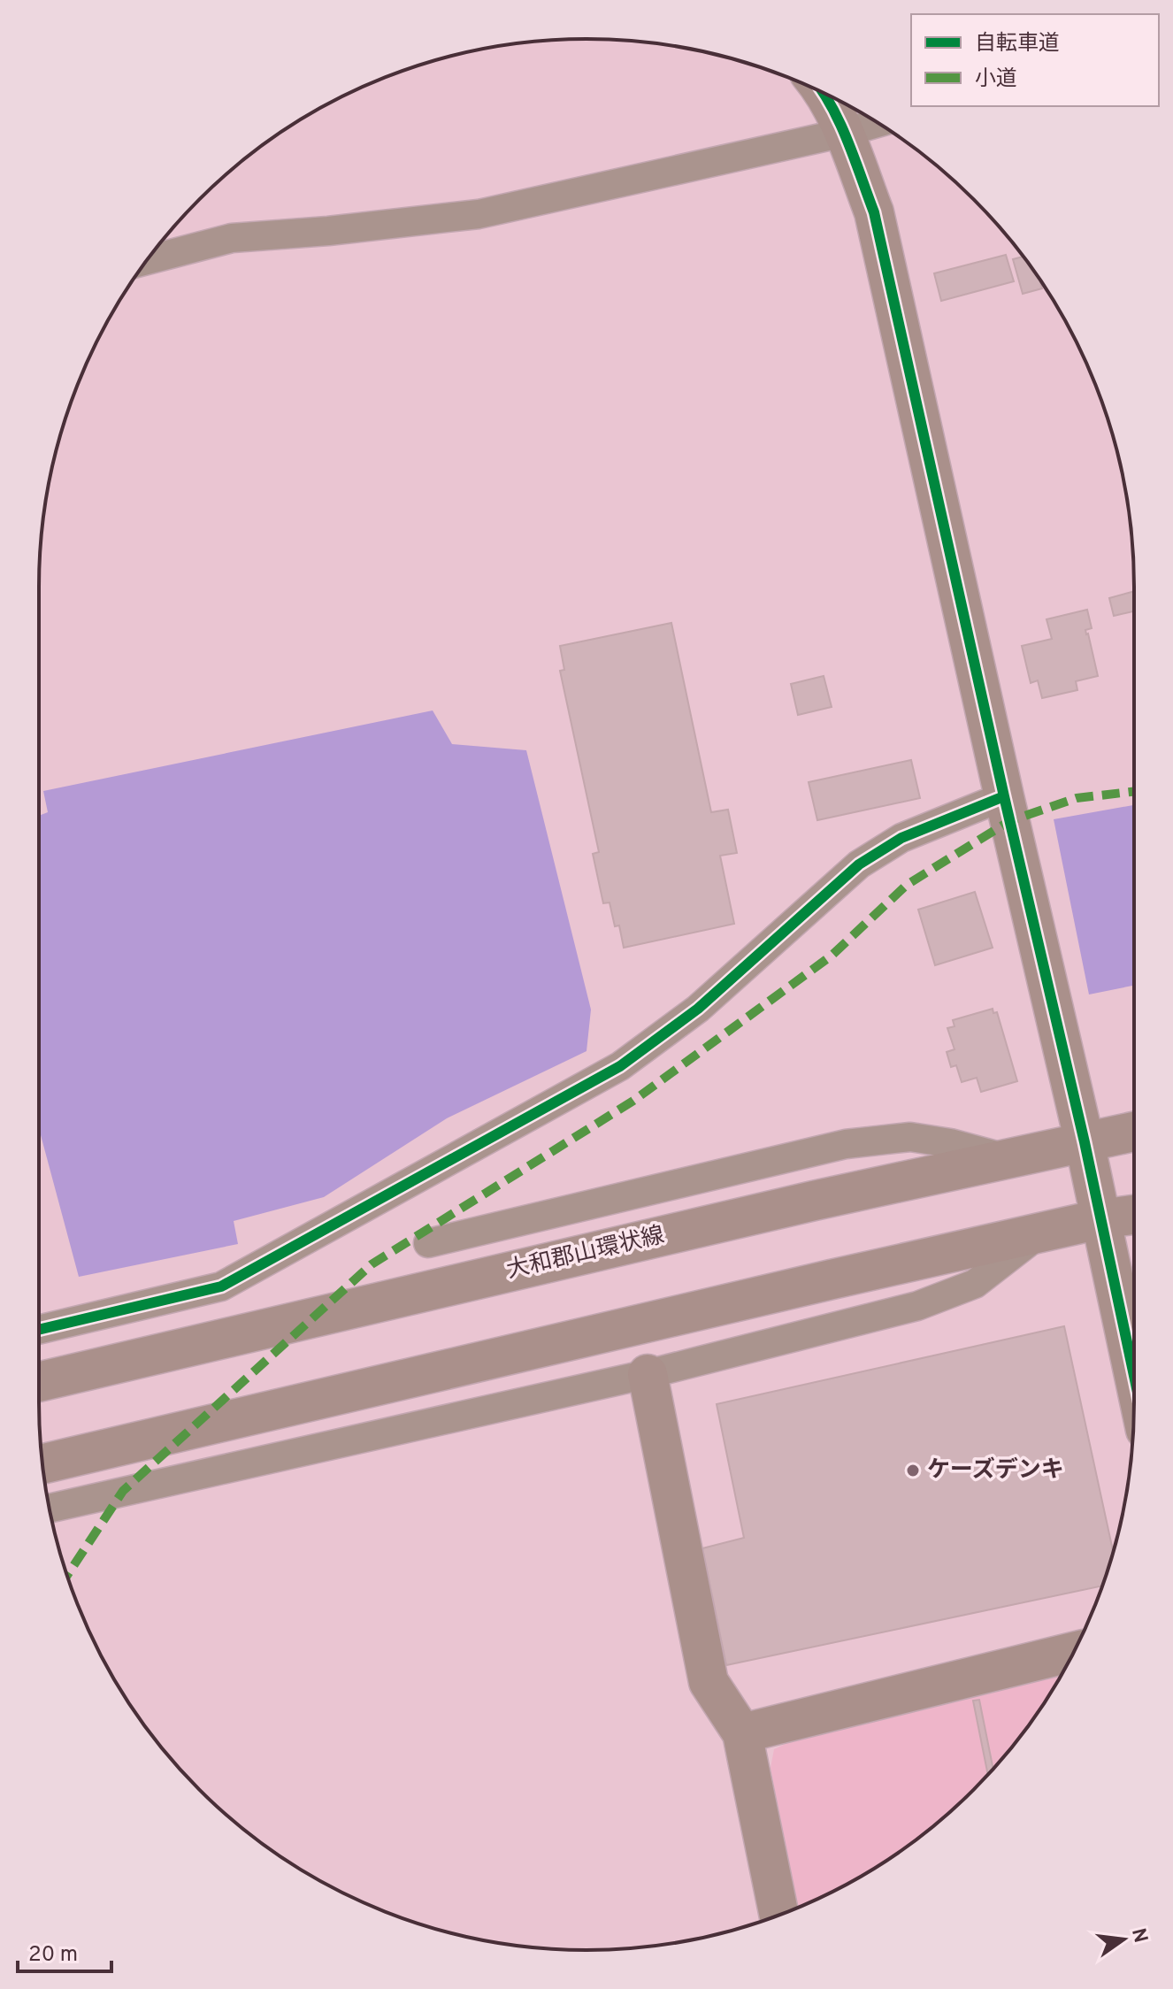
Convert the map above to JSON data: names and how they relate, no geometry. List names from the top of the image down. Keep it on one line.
{"streets":{"street":["大和郡山環状線"]},"places":["ケーズデンキ"],"legend":["自転車道","小道"],"scale_bar":"20 m","north":"right"}
